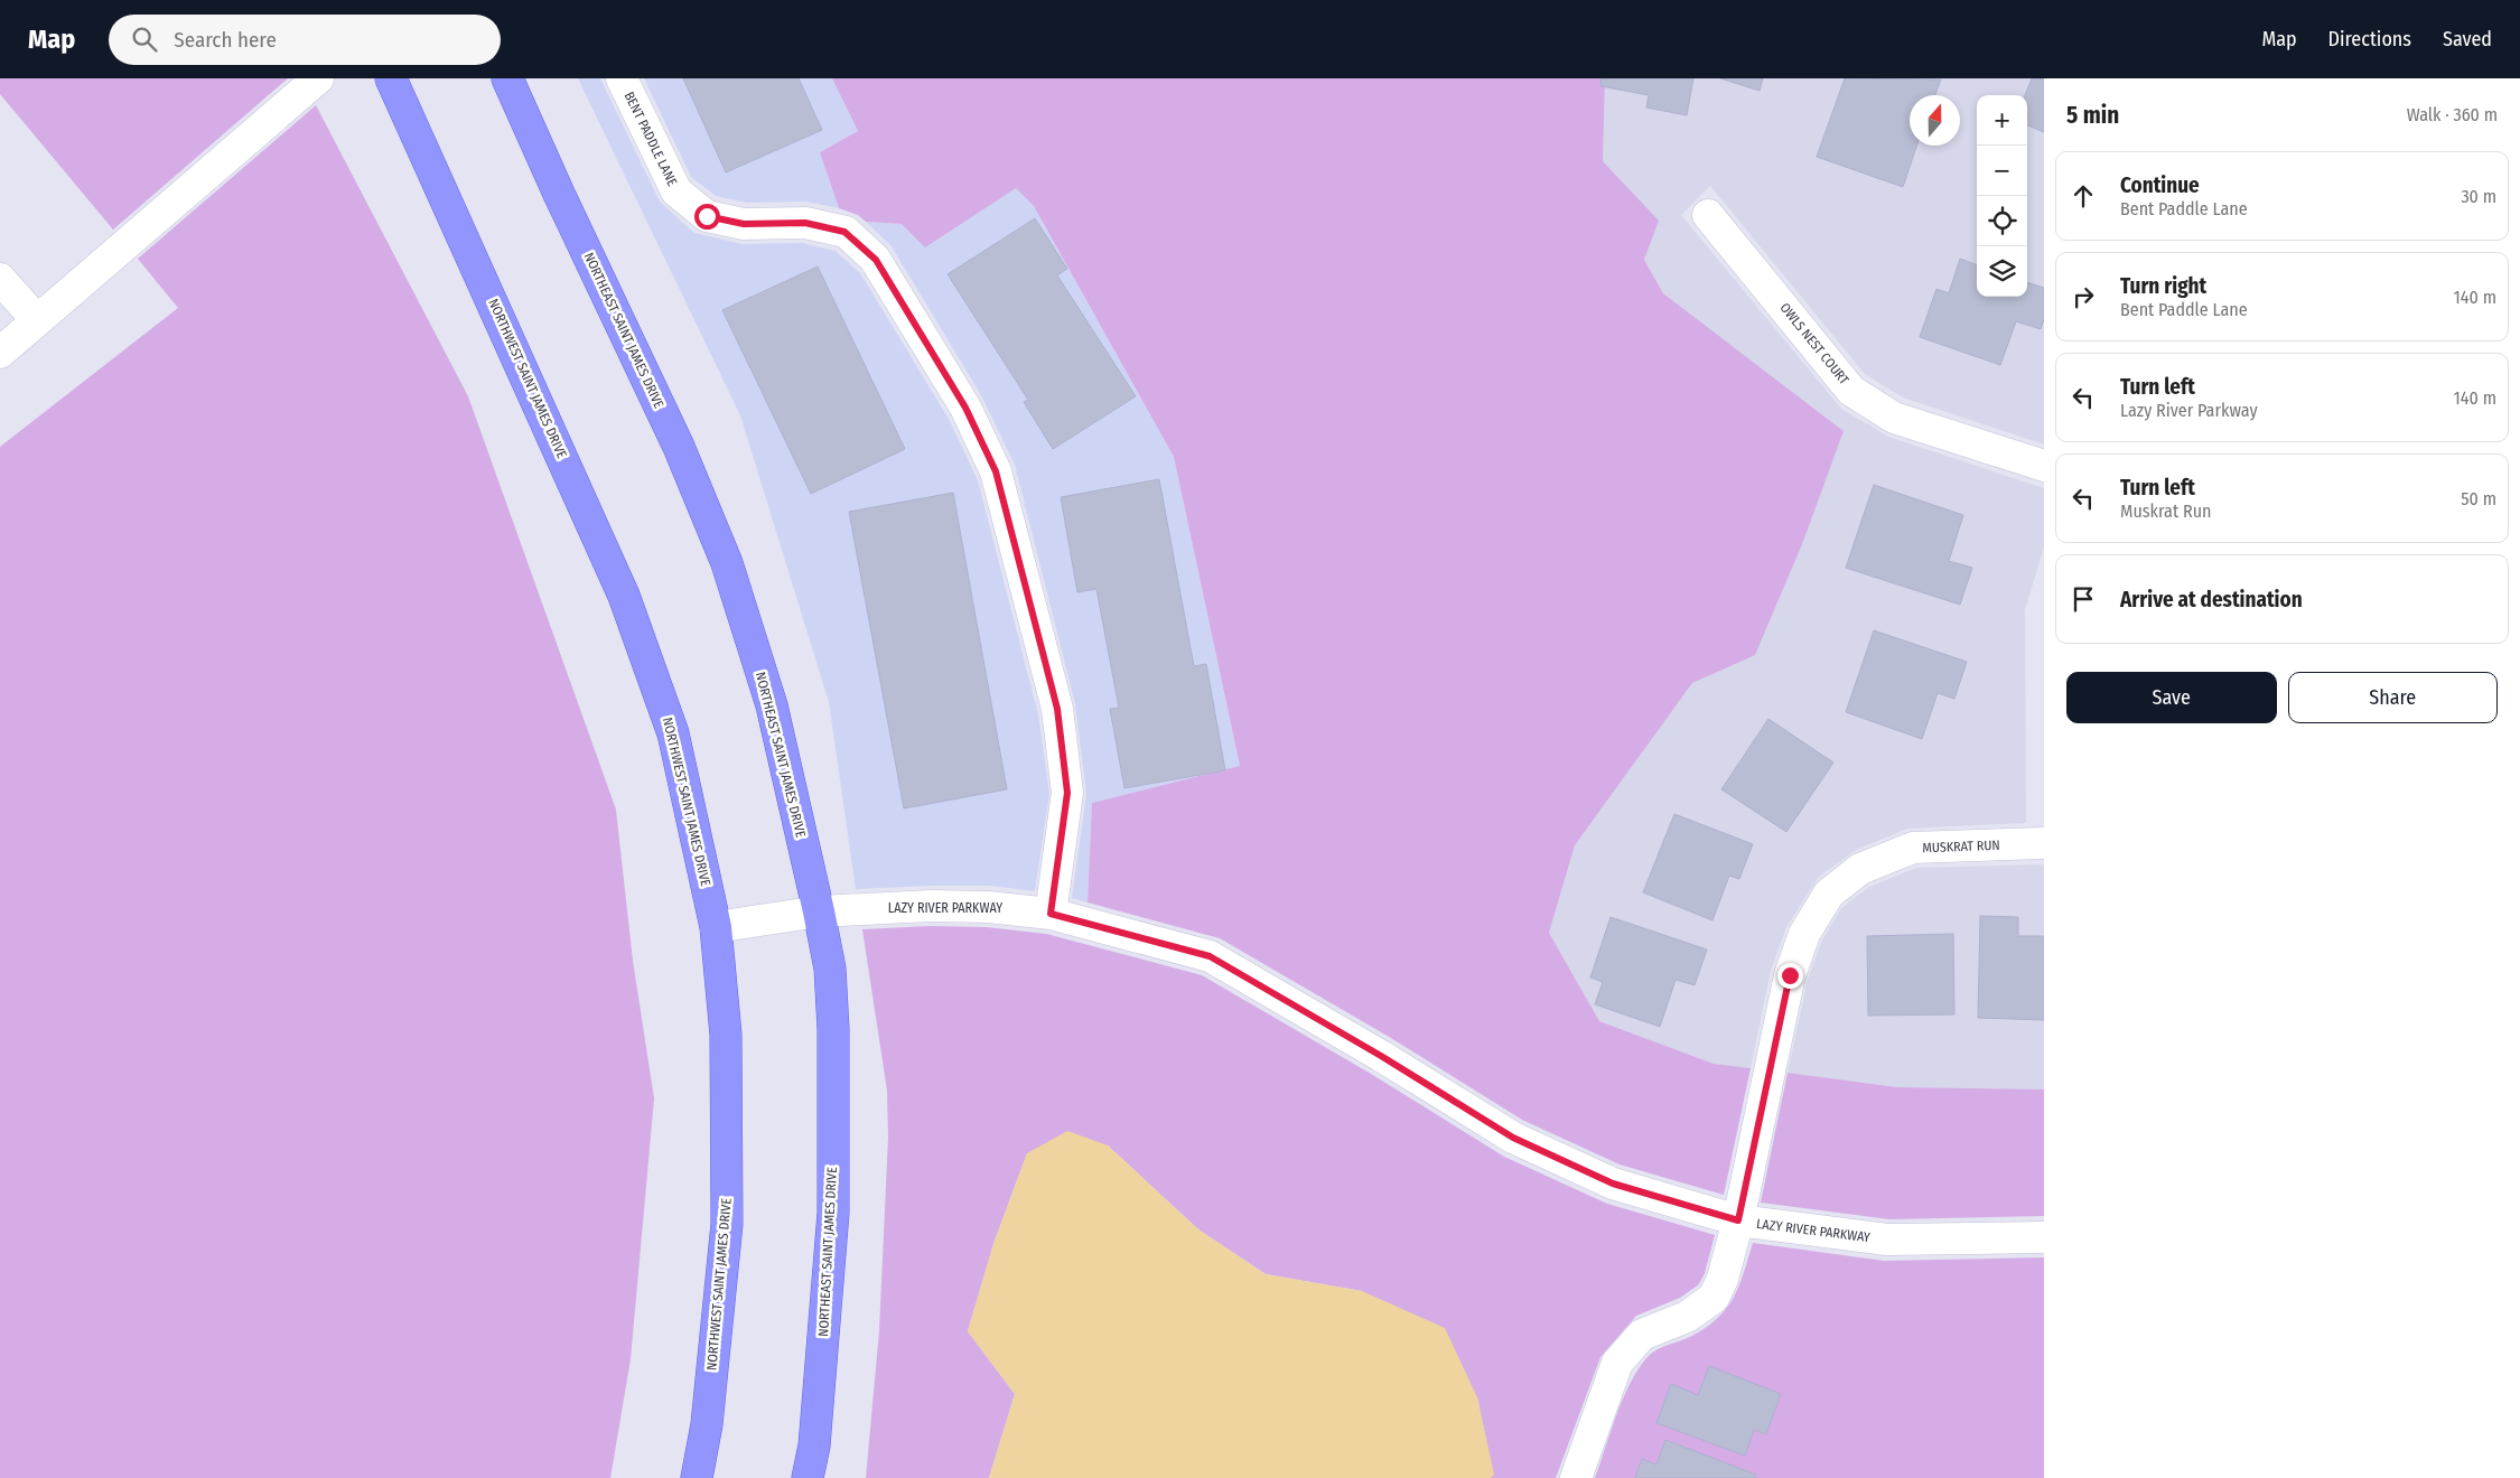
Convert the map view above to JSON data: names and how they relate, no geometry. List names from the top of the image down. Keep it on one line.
{"streets":{"main road":["NORTHEAST SAINT JAMES DRIVE","NORTHWEST SAINT JAMES DRIVE"],"street":["BENT PADDLE LANE","OWLS NEST COURT","MUSKRAT RUN","LAZY RIVER PARKWAY"]},"crossings":[["BENT PADDLE LANE","LAZY RIVER PARKWAY"],["NORTHEAST SAINT JAMES DRIVE","LAZY RIVER PARKWAY"],["NORTHWEST SAINT JAMES DRIVE","LAZY RIVER PARKWAY"],["MUSKRAT RUN","LAZY RIVER PARKWAY"]],"north":"top","page":{"header":"Map","search":"Search here","nav":["Map","Directions","Saved"],"heading":["5 min","Walk · 360 m"],"map_buttons":["+","−"],"list":[["Continue","Bent Paddle Lane","30 m"],["Turn right","Bent Paddle Lane","140 m"],["Turn left","Lazy River Parkway","140 m"],["Turn left","Muskrat Run","50 m"],"Arrive at destination"],"buttons":["Save","Share"]}}
